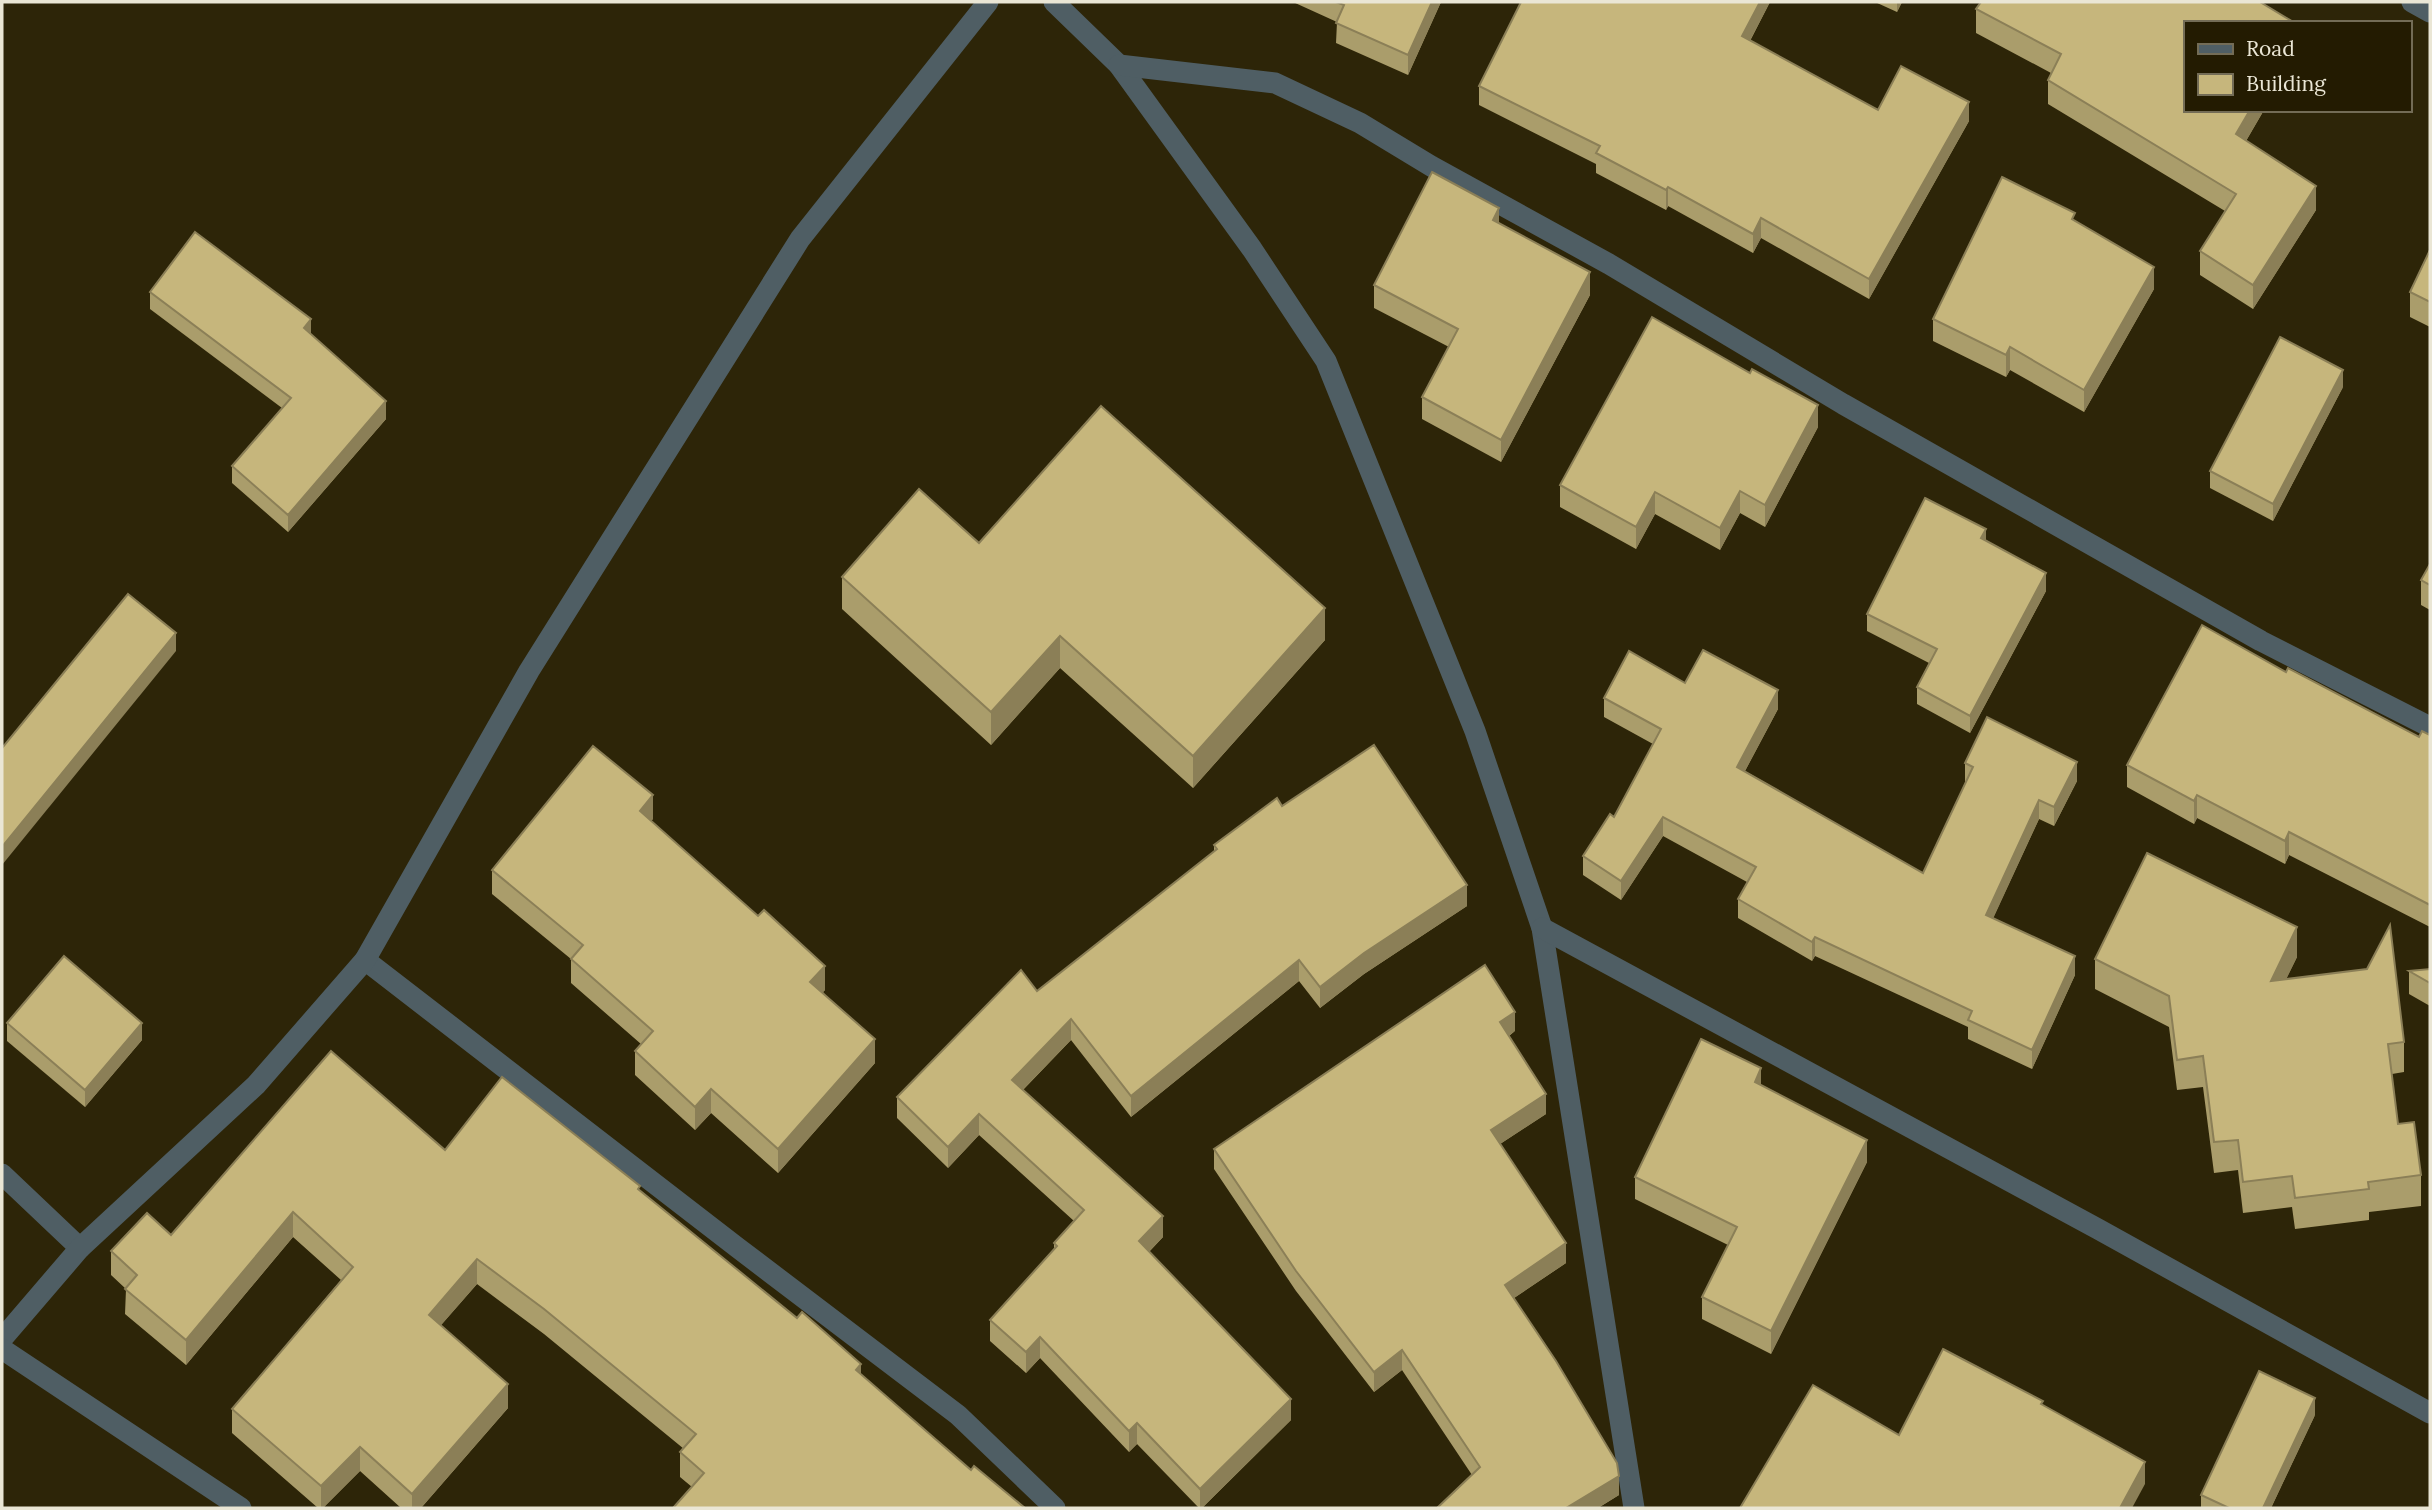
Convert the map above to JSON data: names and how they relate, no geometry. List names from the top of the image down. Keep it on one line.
{"legend":["Road","Building"]}
